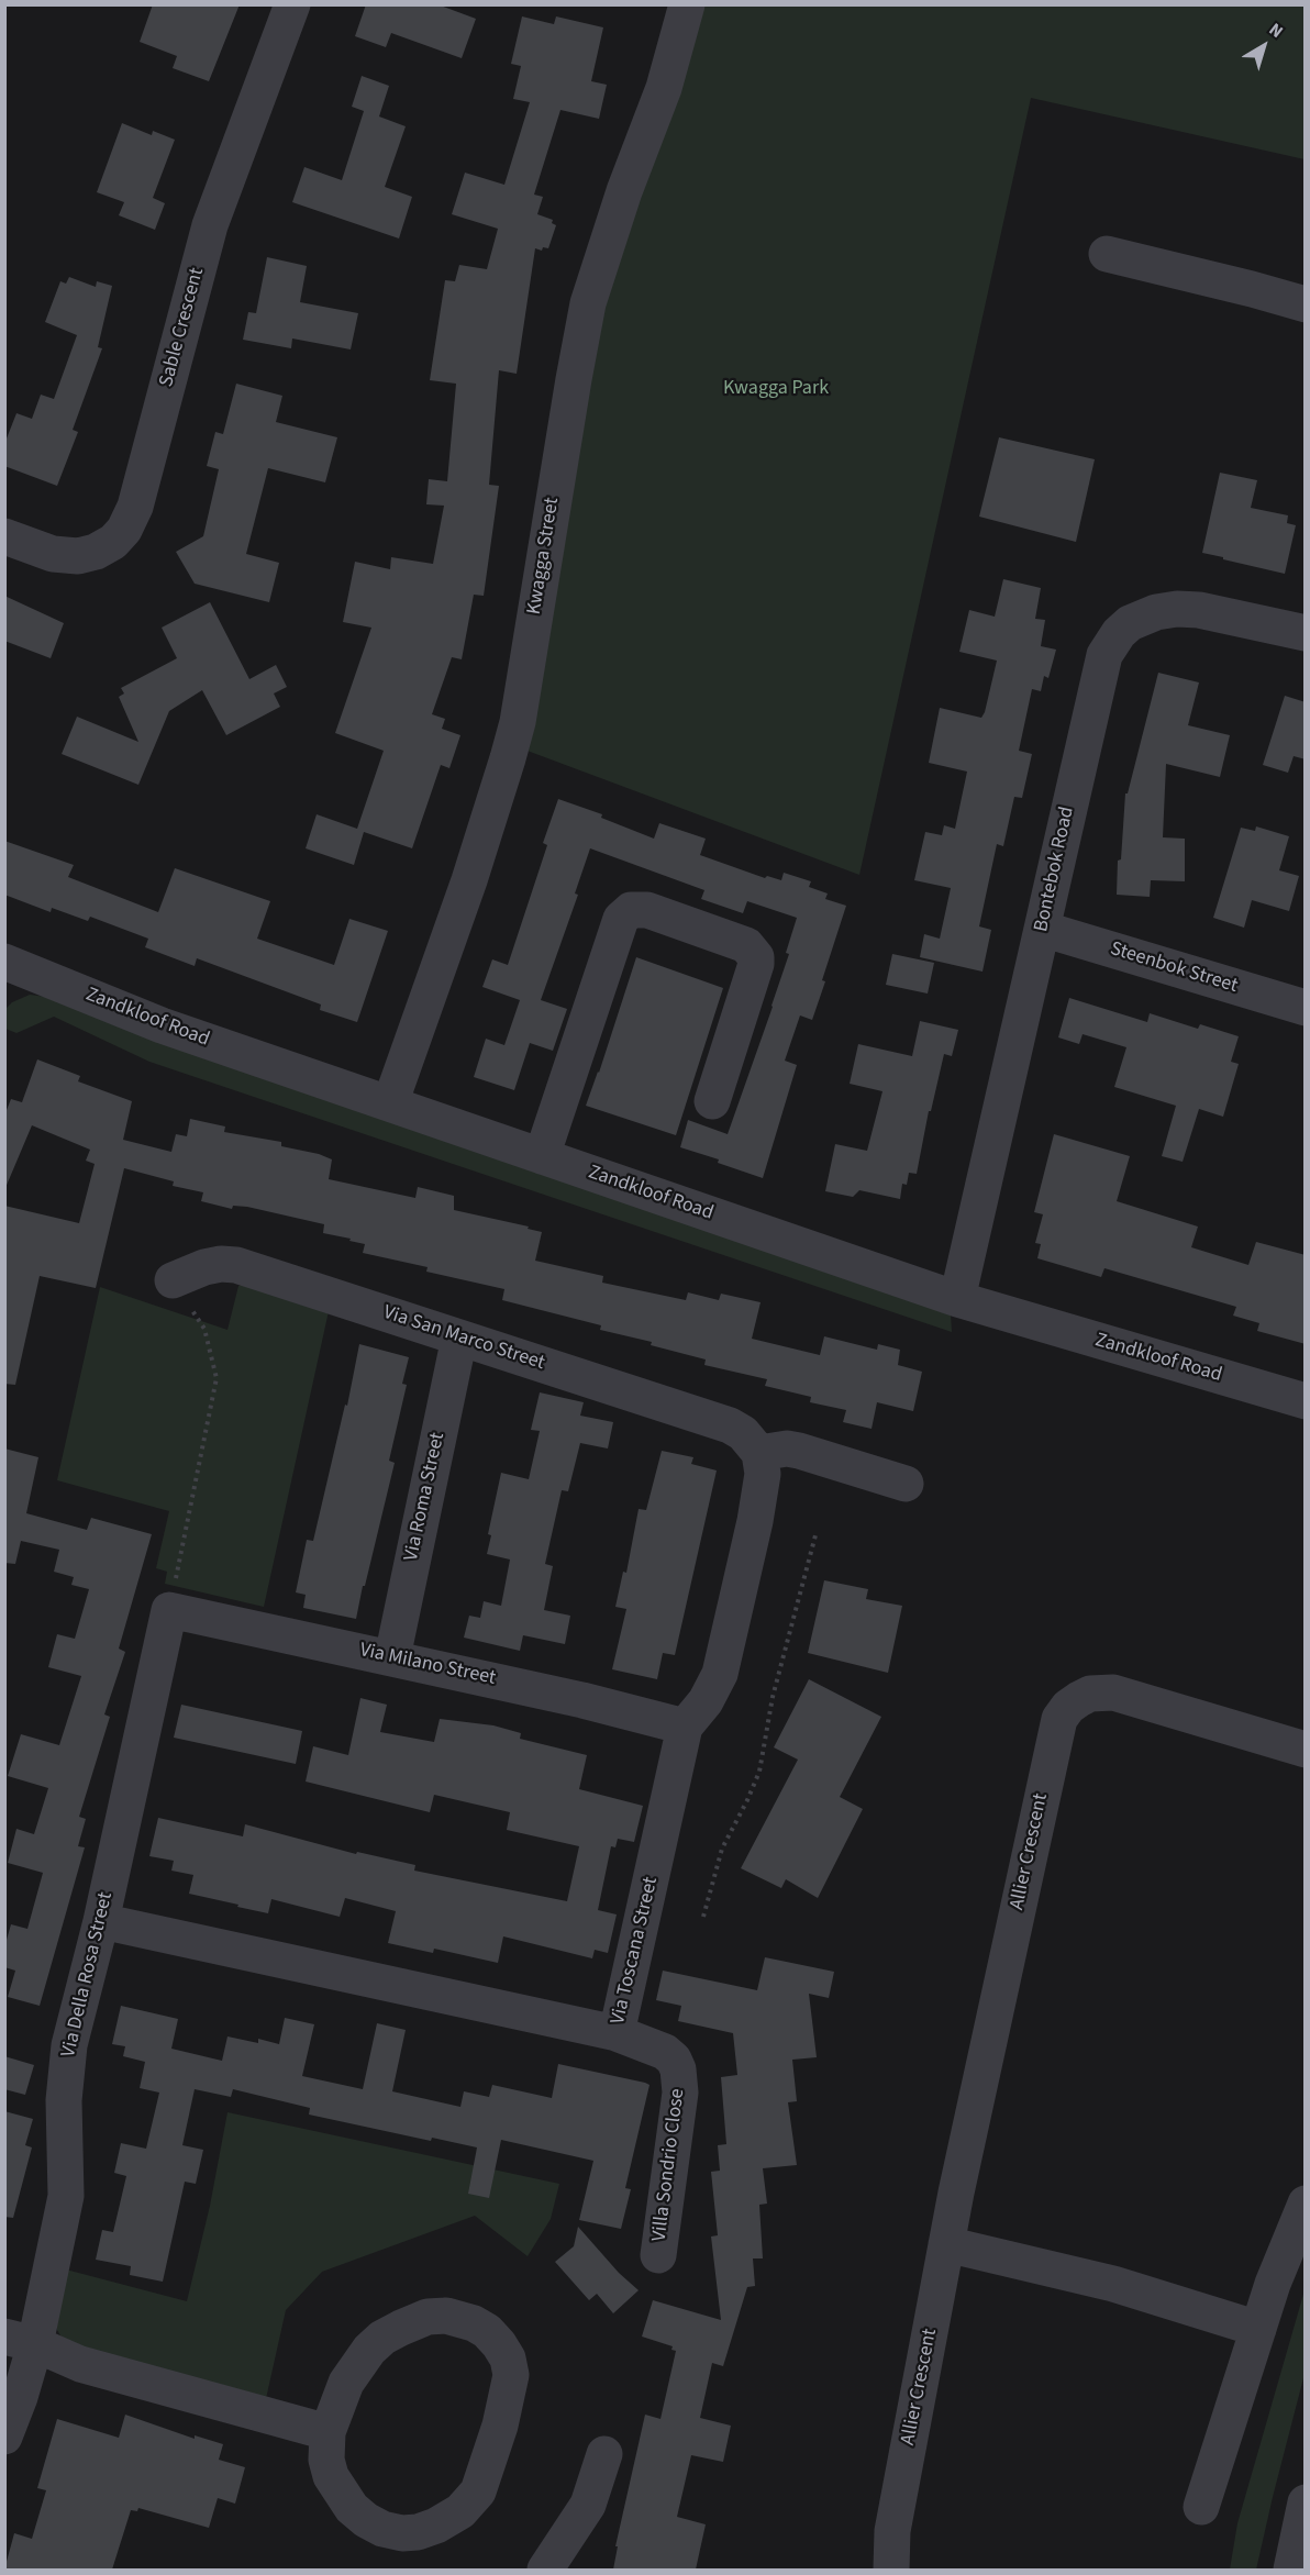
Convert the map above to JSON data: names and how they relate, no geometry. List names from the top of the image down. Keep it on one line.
{"streets":{"street":["Sable Crescent","Kwagga Street","Bontebok Road","Steenbok Street","Zandkloof Road","Via San Marco Street","Via Roma Street","Via Milano Street","Allier Crescent","Via Toscana Street","Via Della Rosa Street","Villa Sondrio Close"]},"crossings":[["Kwagga Street","Zandkloof Road"],["Bontebok Road","Steenbok Street"],["Bontebok Road","Zandkloof Road"],["Via San Marco Street","Via Roma Street"],["Via San Marco Street","Via Toscana Street"],["Via Roma Street","Via Milano Street"],["Via Milano Street","Via Toscana Street"],["Via Milano Street","Via Della Rosa Street"],["Via Toscana Street","Via Della Rosa Street"],["Via Toscana Street","Villa Sondrio Close"]],"parks":["Kwagga Park"],"north":"top right"}
